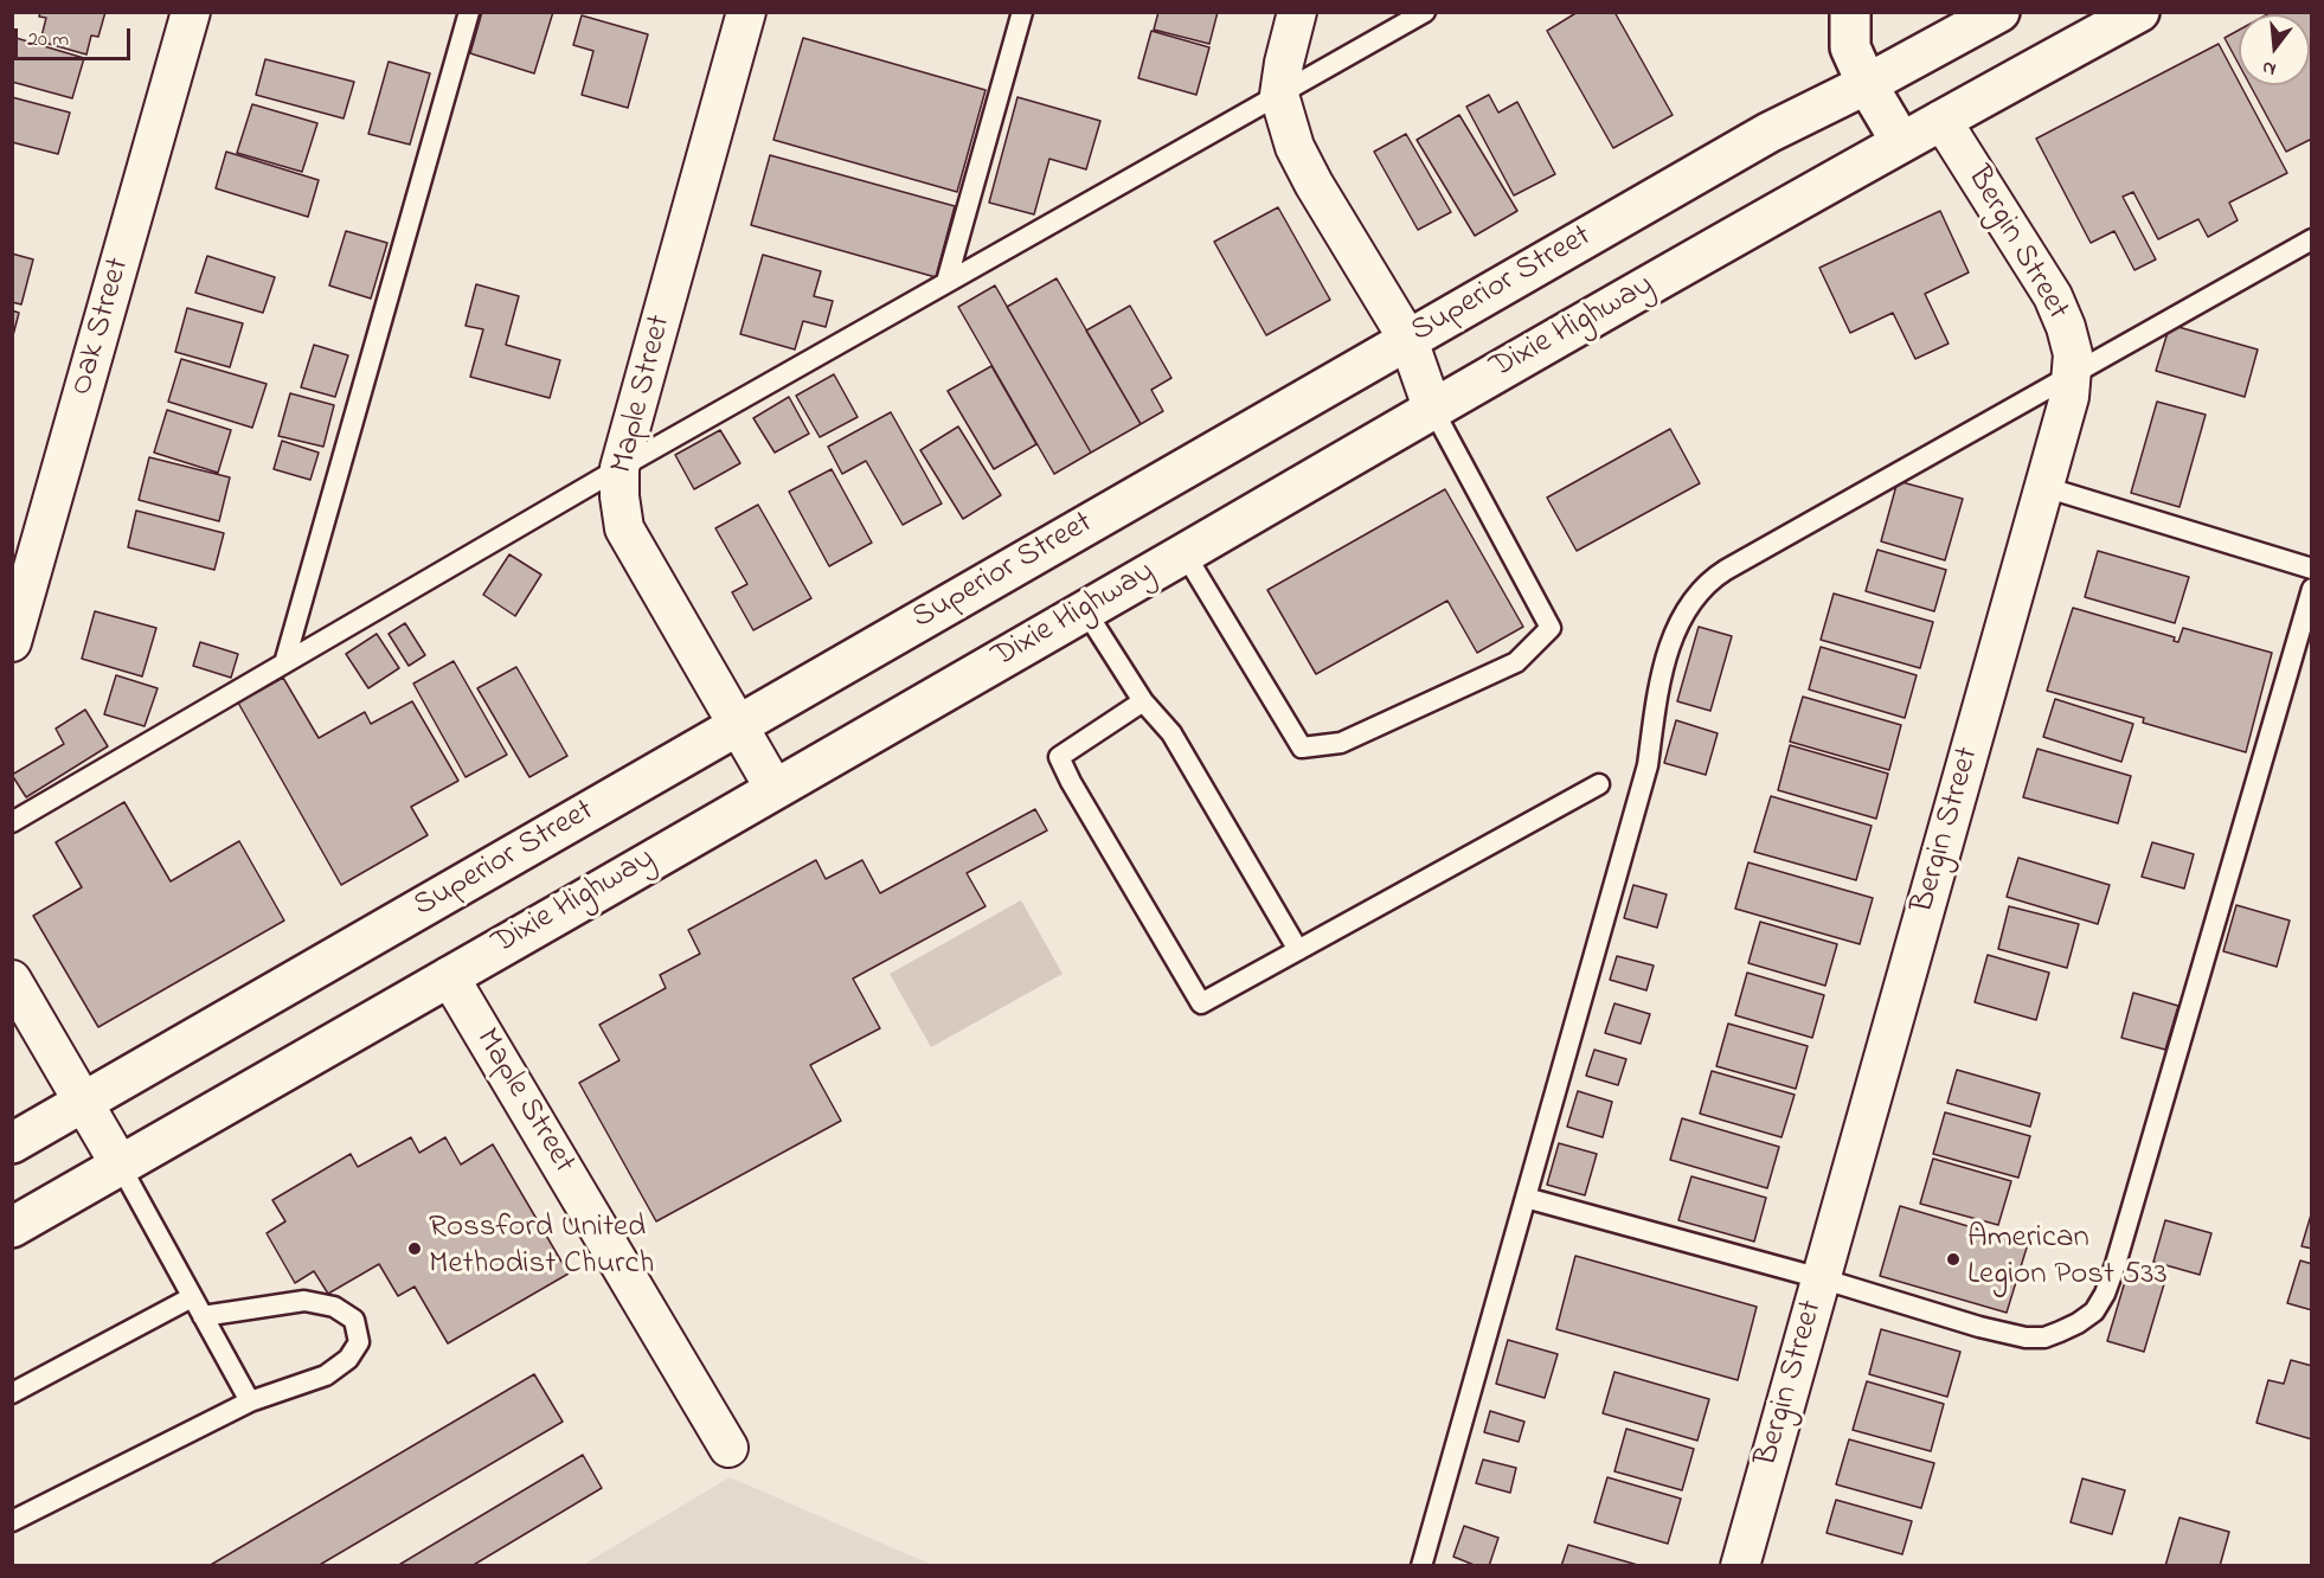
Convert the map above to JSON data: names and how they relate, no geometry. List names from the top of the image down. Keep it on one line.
{"streets":{"main road":["Superior Street","Dixie Highway"],"street":["Bergin Street","Oak Street","Maple Street"]},"crossings":[["Bergin Street","Dixie Highway"],["Superior Street","Maple Street"],["Dixie Highway","Maple Street"]],"places":["Rossford United Methodist Church","American Legion Post 533"],"scale_bar":"20 m","north":"bottom"}
